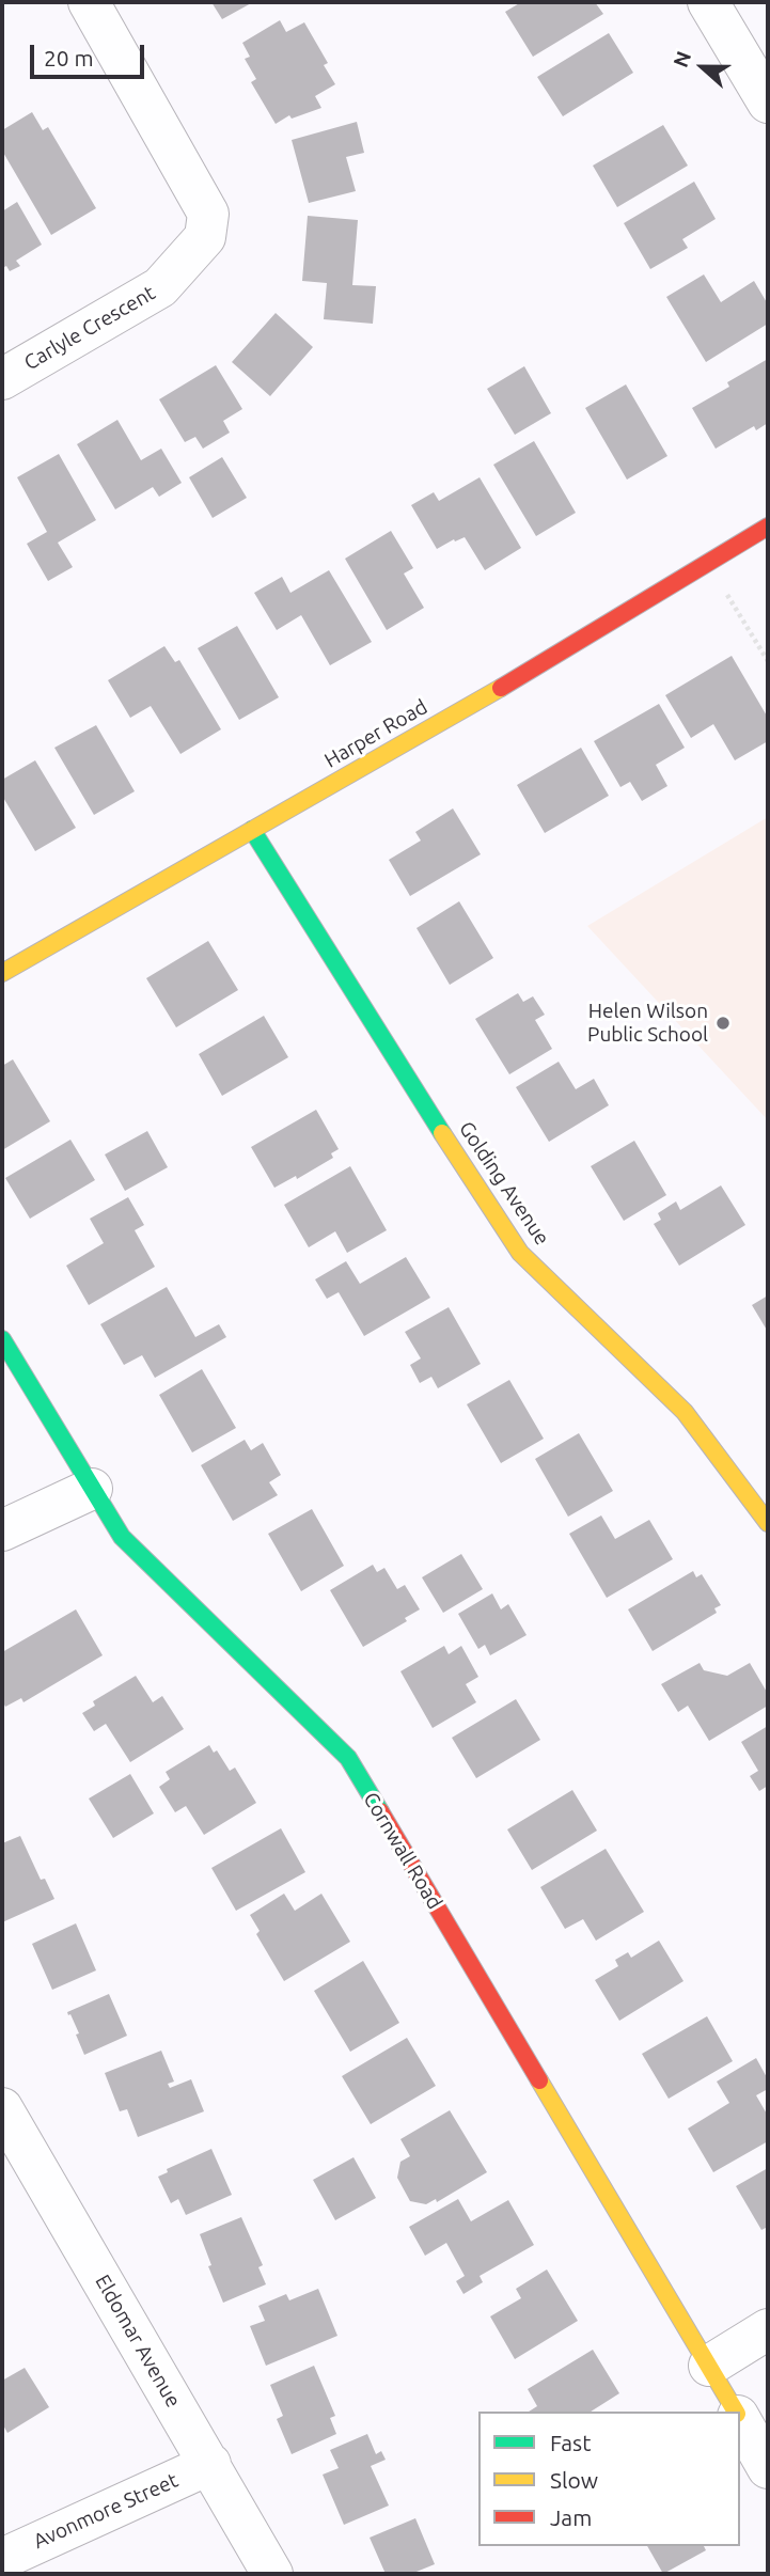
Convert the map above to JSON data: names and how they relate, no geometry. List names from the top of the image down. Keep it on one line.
{"streets":{"street":["Carlyle Crescent","Harper Road","Golding Avenue","Cornwall Road","Eldomar Avenue","Avonmore Street"]},"crossings":[["Harper Road","Golding Avenue"],["Eldomar Avenue","Avonmore Street"]],"places":["Helen Wilson Public School"],"legend":["Fast","Slow","Jam"],"scale_bar":"20 m","north":"left"}
